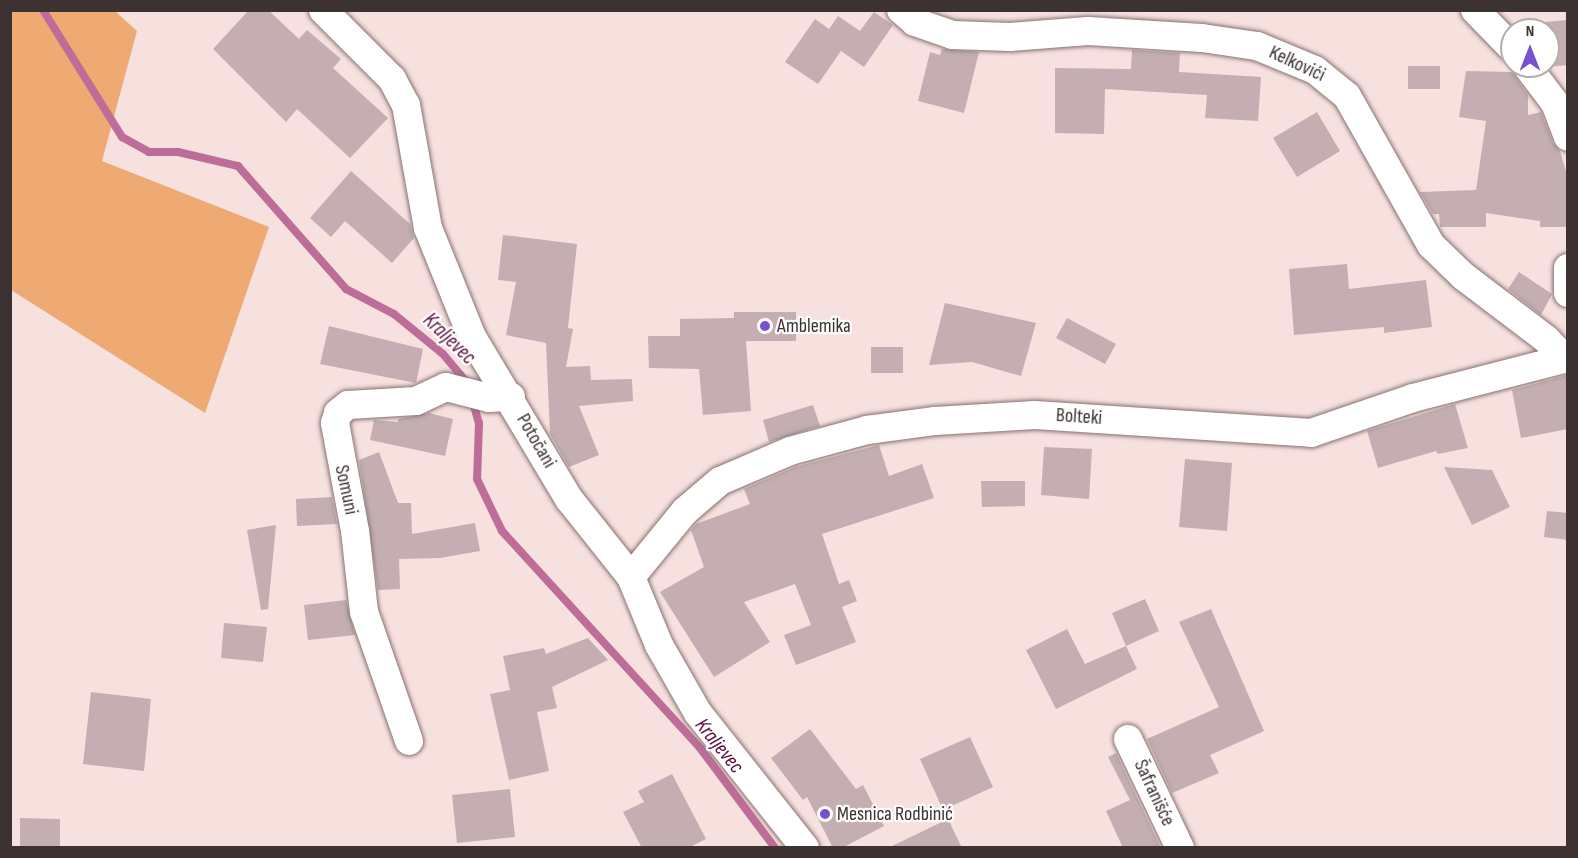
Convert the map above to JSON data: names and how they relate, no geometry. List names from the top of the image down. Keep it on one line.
{"streets":{"street":["Kelkovići","Bolteki","Potočani","Somuni","Šafranišće"]},"crossings":[["Kelkovići","Bolteki"],["Bolteki","Potočani"],["Potočani","Somuni"]],"water":["Kraljevec"],"places":["Amblemika","Mesnica Rodbinić"],"north":"top"}
